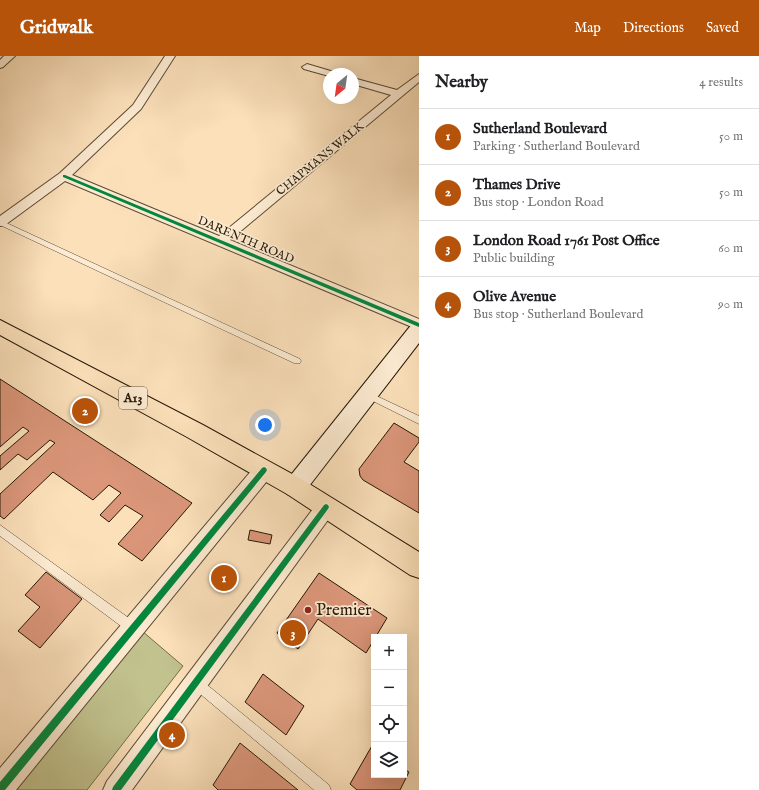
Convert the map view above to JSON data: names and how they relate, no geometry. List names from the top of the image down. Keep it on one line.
{"streets":{"main road":["A13"],"street":["CHAPMANS WALK","DARENTH ROAD"]},"crossings":[["CHAPMANS WALK","DARENTH ROAD"]],"places":["Premier"],"north":"bottom left","page":{"header":"Gridwalk","nav":["Map","Directions","Saved"],"heading":["Nearby","4 results"],"list":[{"mark":"1","name":"Sutherland Boulevard","note":"Parking · Sutherland Boulevard","value":"50 m"},{"mark":"2","name":"Thames Drive","note":"Bus stop · London Road","value":"50 m"},{"mark":"3","name":"London Road 1761 Post Office","note":"Public building","value":"60 m"},{"mark":"4","name":"Olive Avenue","note":"Bus stop · Sutherland Boulevard","value":"90 m"}],"pins":["2","1","3","4"],"map_buttons":["+","−"]}}
